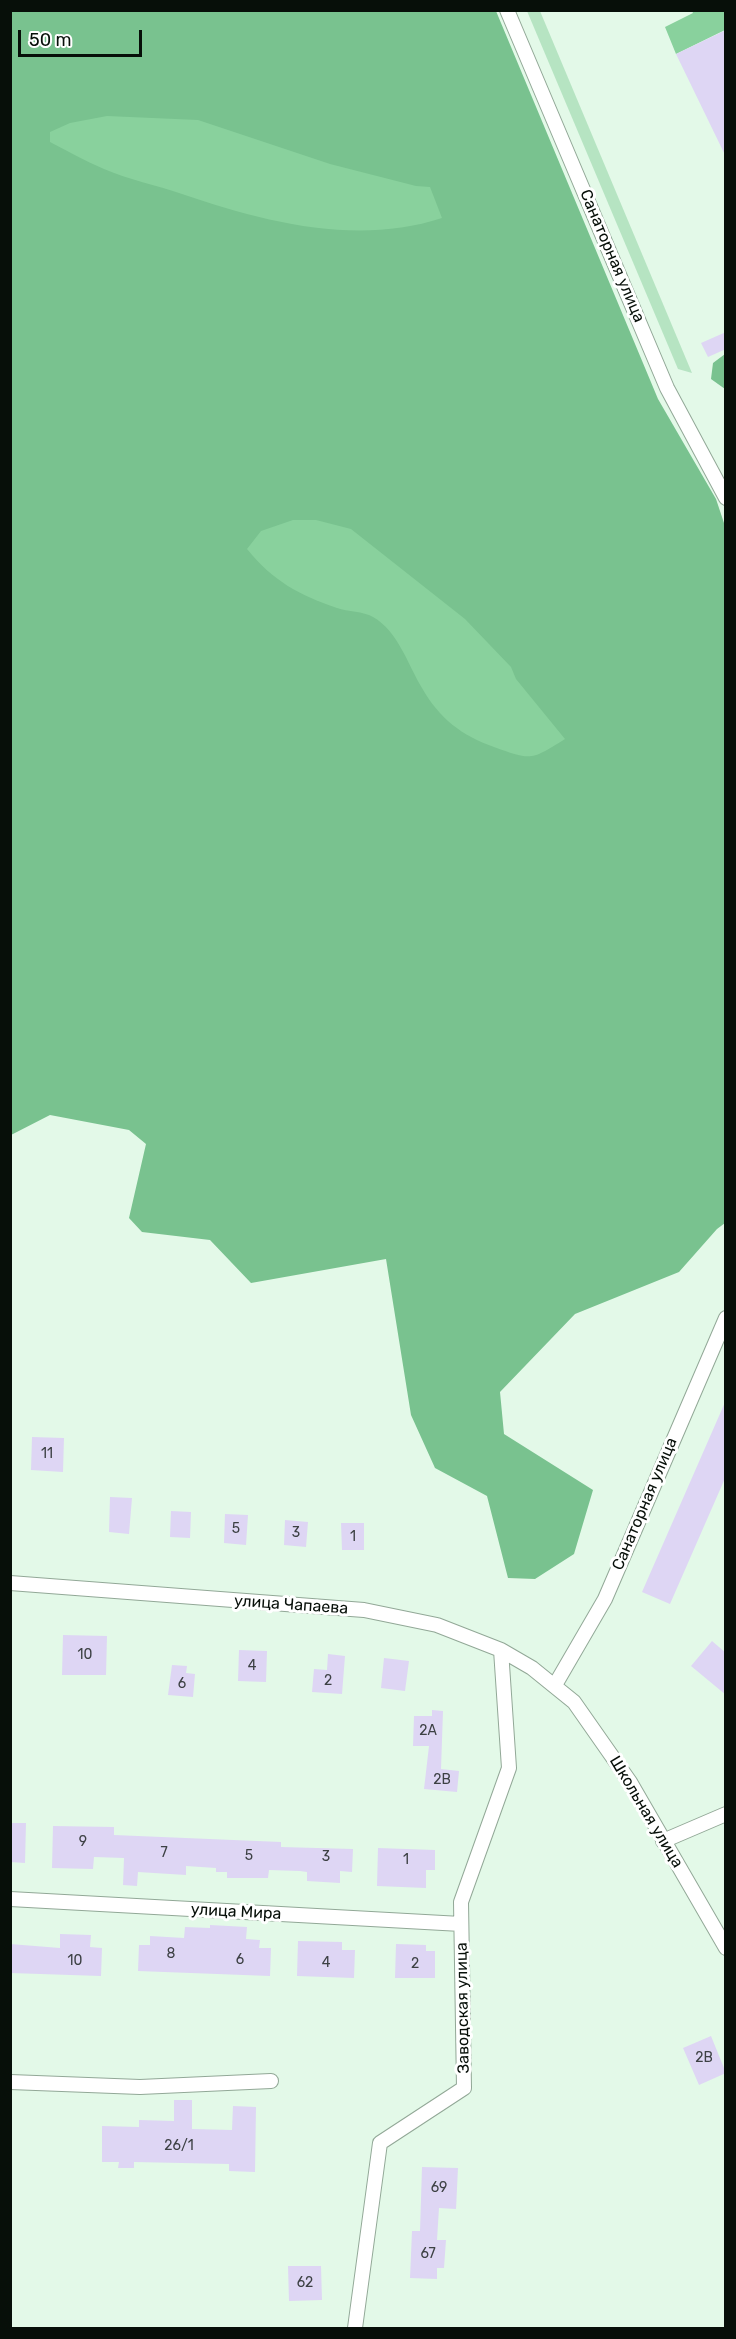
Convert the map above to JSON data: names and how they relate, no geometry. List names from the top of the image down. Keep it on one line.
{"streets":{"street":["Санаторная улица","улица Чапаева","Школьная улица","улица Мира","Заводская улица"]},"crossings":[["Санаторная улица","улица Чапаева"],["Санаторная улица","Школьная улица"],["улица Чапаева","Школьная улица"],["улица Чапаева","Заводская улица"],["улица Мира","Заводская улица"]],"house_numbers":["11","5","3","1","10","4","2","6","2А","2В","9","7","5","3","1","8","6","10","4","2","2В","26/1","69","67","62"],"scale_bar":"50 m"}
